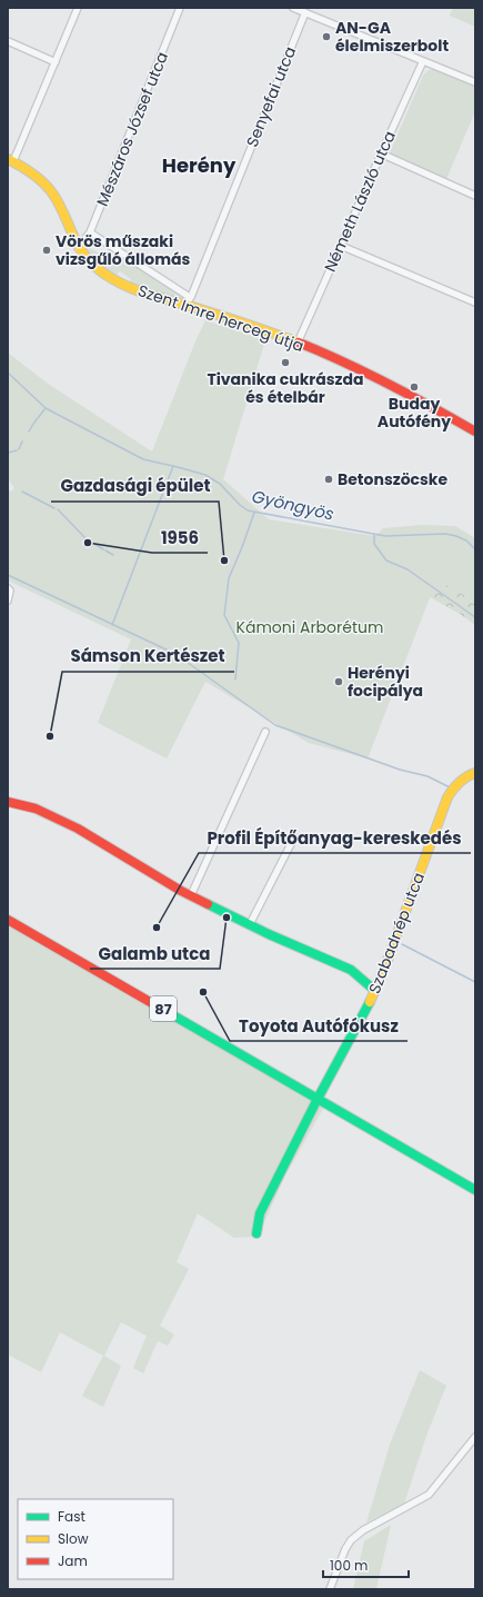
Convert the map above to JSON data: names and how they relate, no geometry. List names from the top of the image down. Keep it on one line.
{"streets":{"main road":["Szent Imre herceg útja","Szabadnép utca","87"],"street":["Senyefai utca","Mészáros József utca","Németh László utca"]},"crossings":[["Senyefai utca","Szent Imre herceg útja"],["Mészáros József utca","Szent Imre herceg útja"],["Németh László utca","Szent Imre herceg útja"],["Szabadnép utca","87"]],"districts":["Herény"],"water":["Gyöngyös"],"parks":["Kámoni Arborétum"],"places":["AN-GA élelmiszerbolt","Vörös műszaki vizsgűló állomás","Tivanika cukrászda és ételbár","Buday Autófény","Betonszöcske","1956","Gazdasági épület","Herényi focipálya","Sámson Kertészet","Galamb utca","Profil Építőanyag-kereskedés","Toyota Autófókusz"],"legend":["Fast","Slow","Jam"],"scale_bar":"100 m"}
